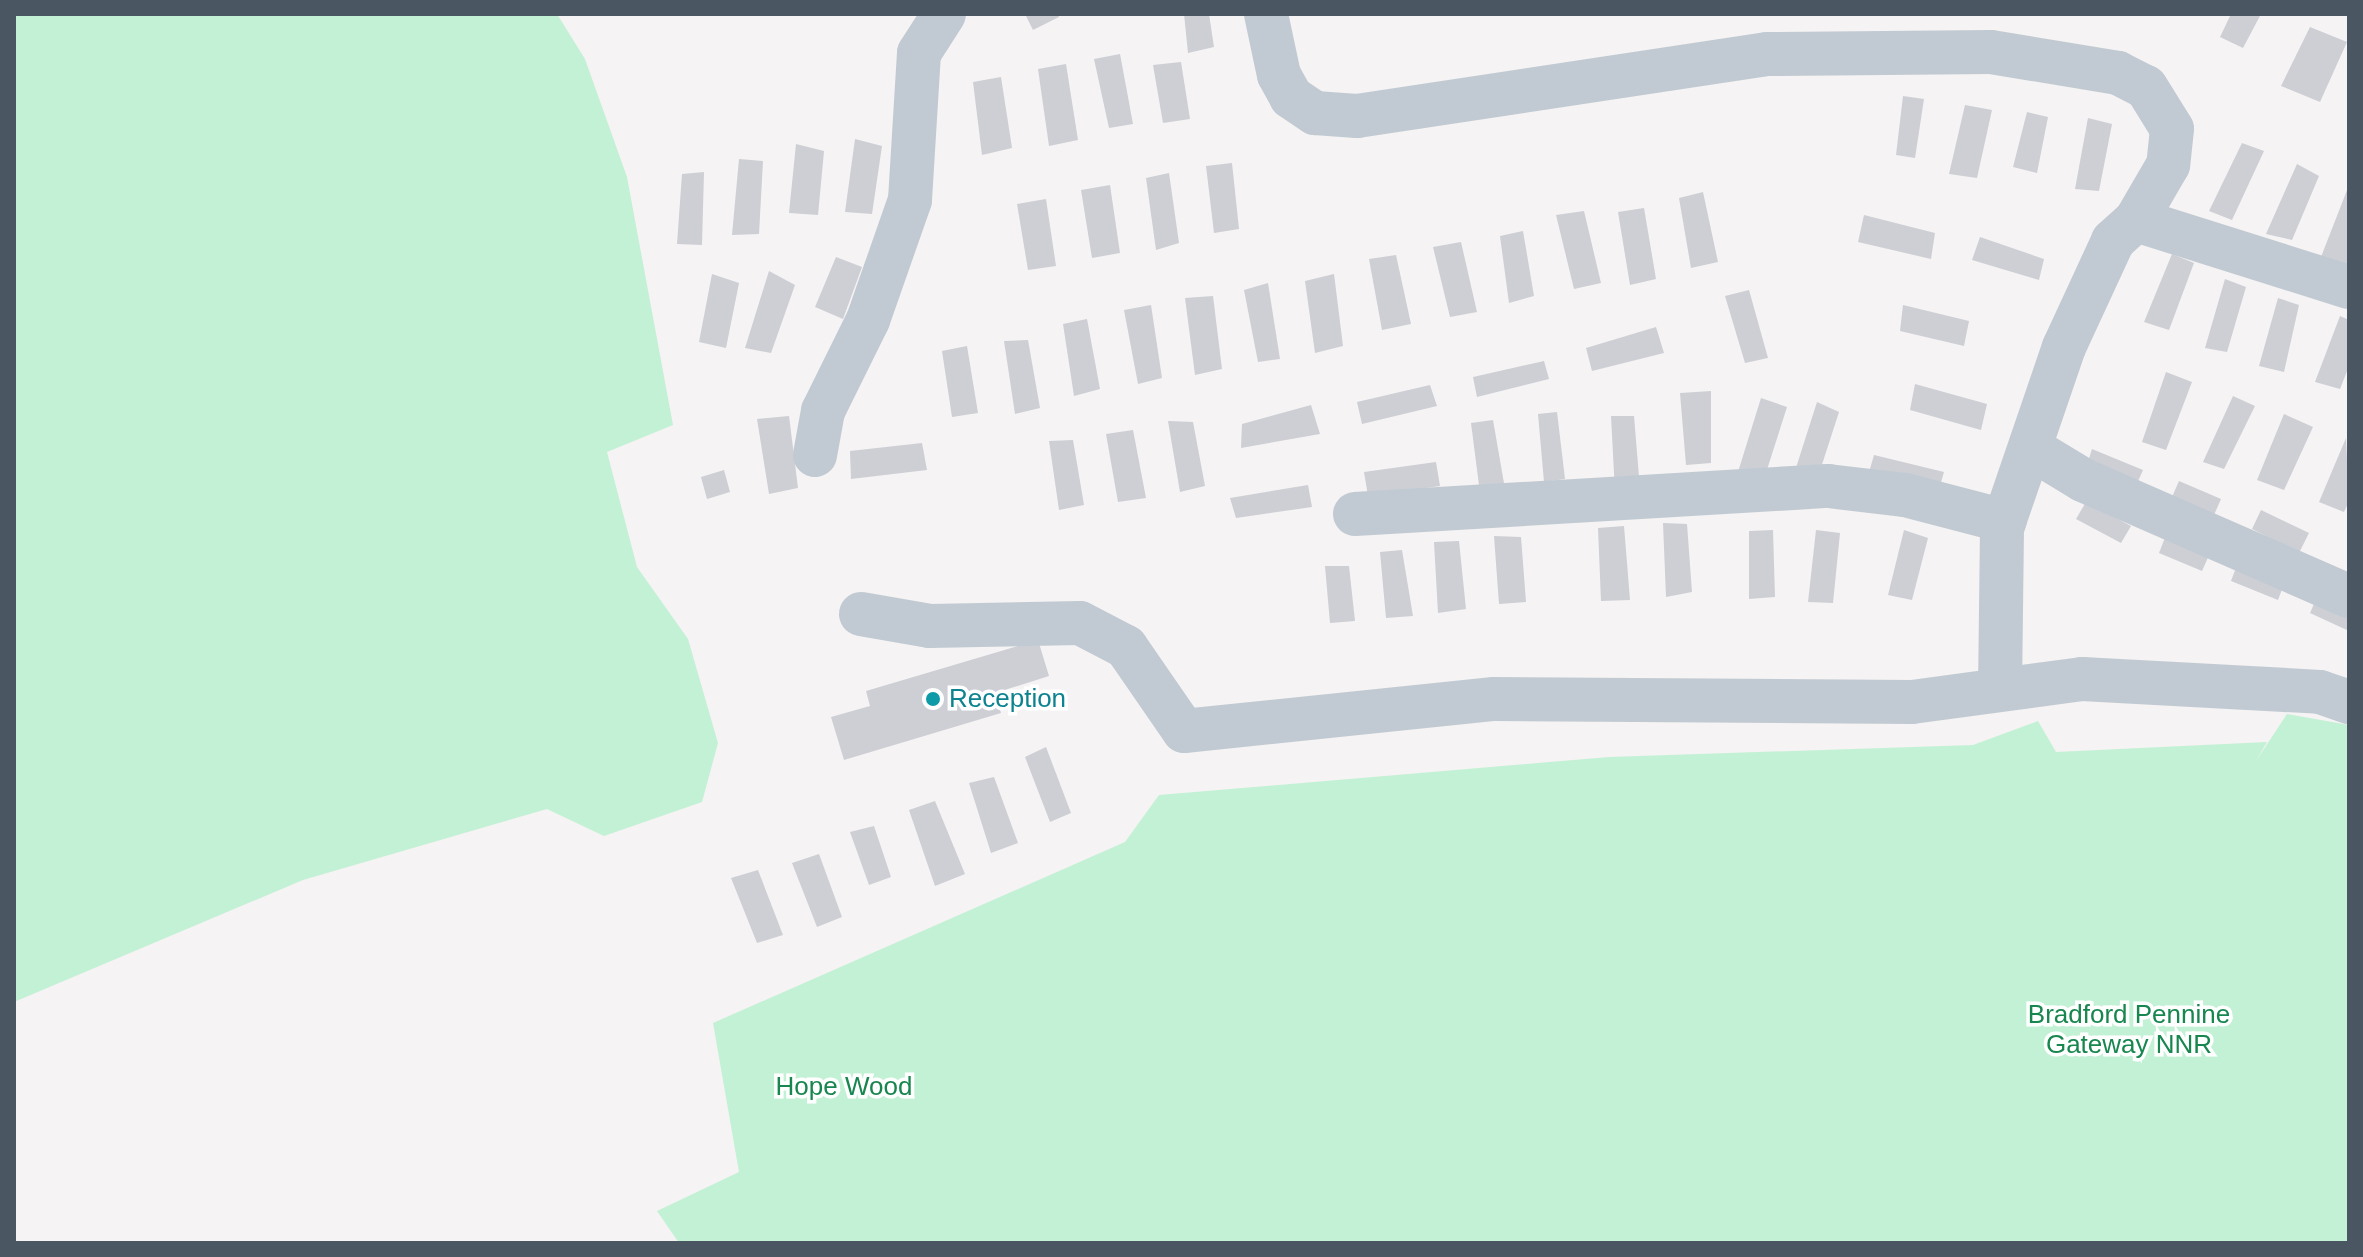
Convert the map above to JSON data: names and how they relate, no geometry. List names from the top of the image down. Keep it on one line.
{"parks":["Bradford Pennine Gateway NNR","Hope Wood"],"places":["Reception"]}
